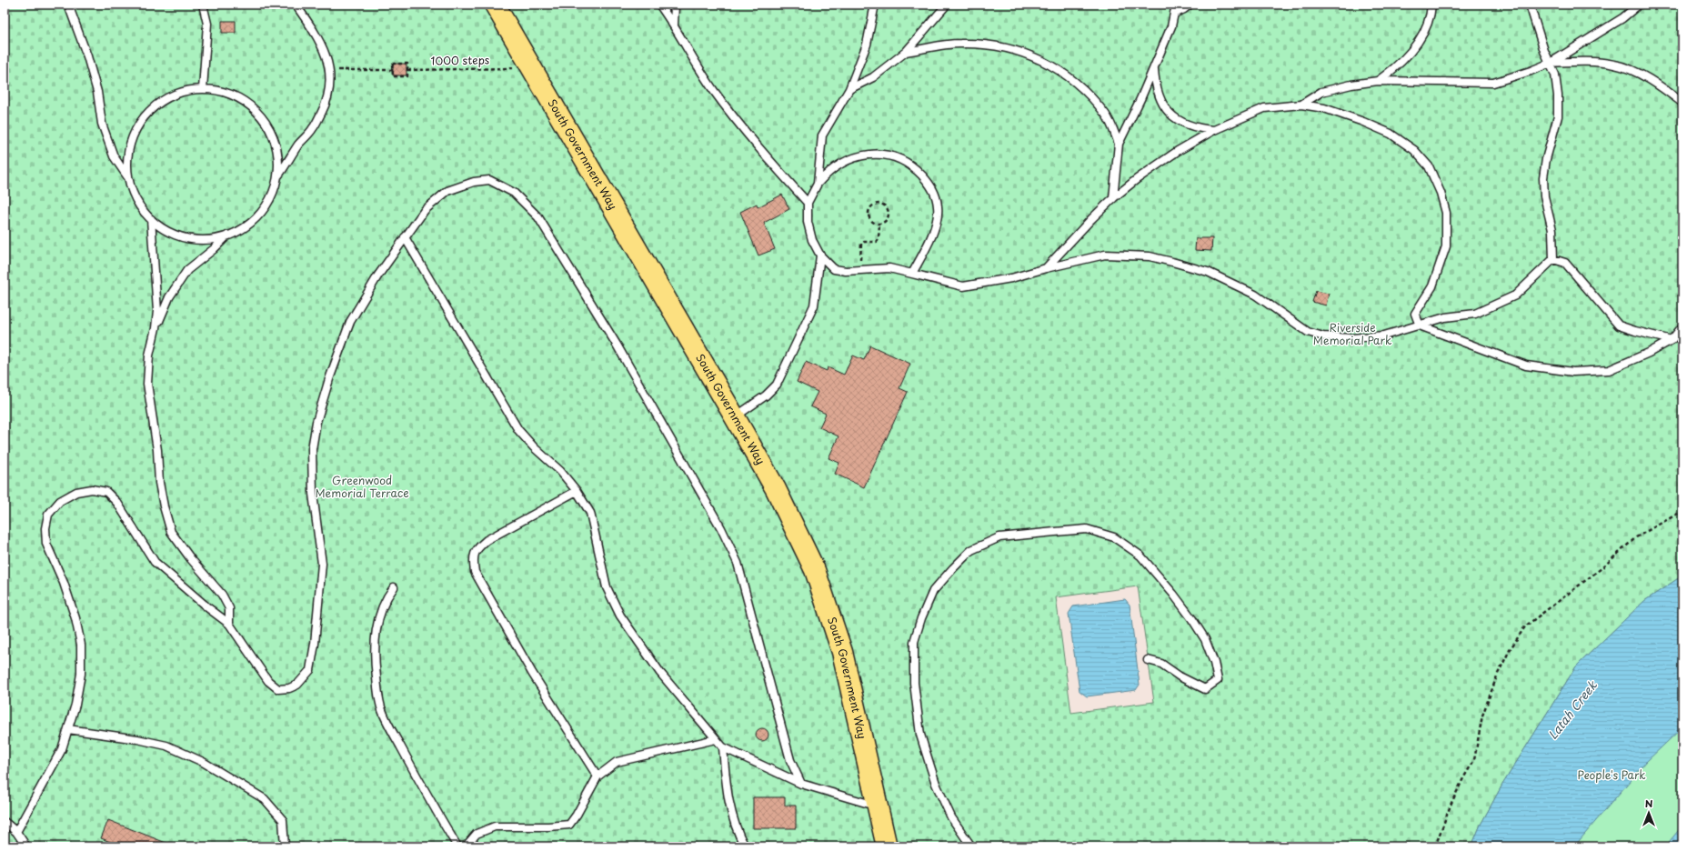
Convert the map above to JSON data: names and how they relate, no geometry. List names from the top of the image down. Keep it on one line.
{"streets":{"main road":["South Government Way"],"path":["1000 steps"]},"water":["Latah Creek"],"parks":["Riverside Memorial Park","Greenwood Memorial Terrace","People's Park"],"north":"top"}
